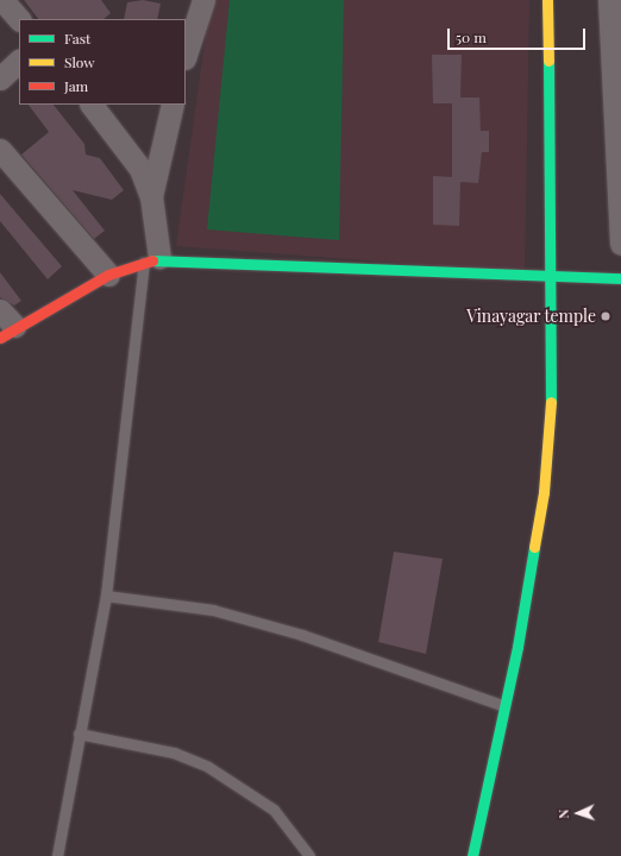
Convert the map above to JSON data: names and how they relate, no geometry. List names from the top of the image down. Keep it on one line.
{"places":["Vinayagar temple"],"legend":["Fast","Slow","Jam"],"scale_bar":"50 m","north":"left"}
